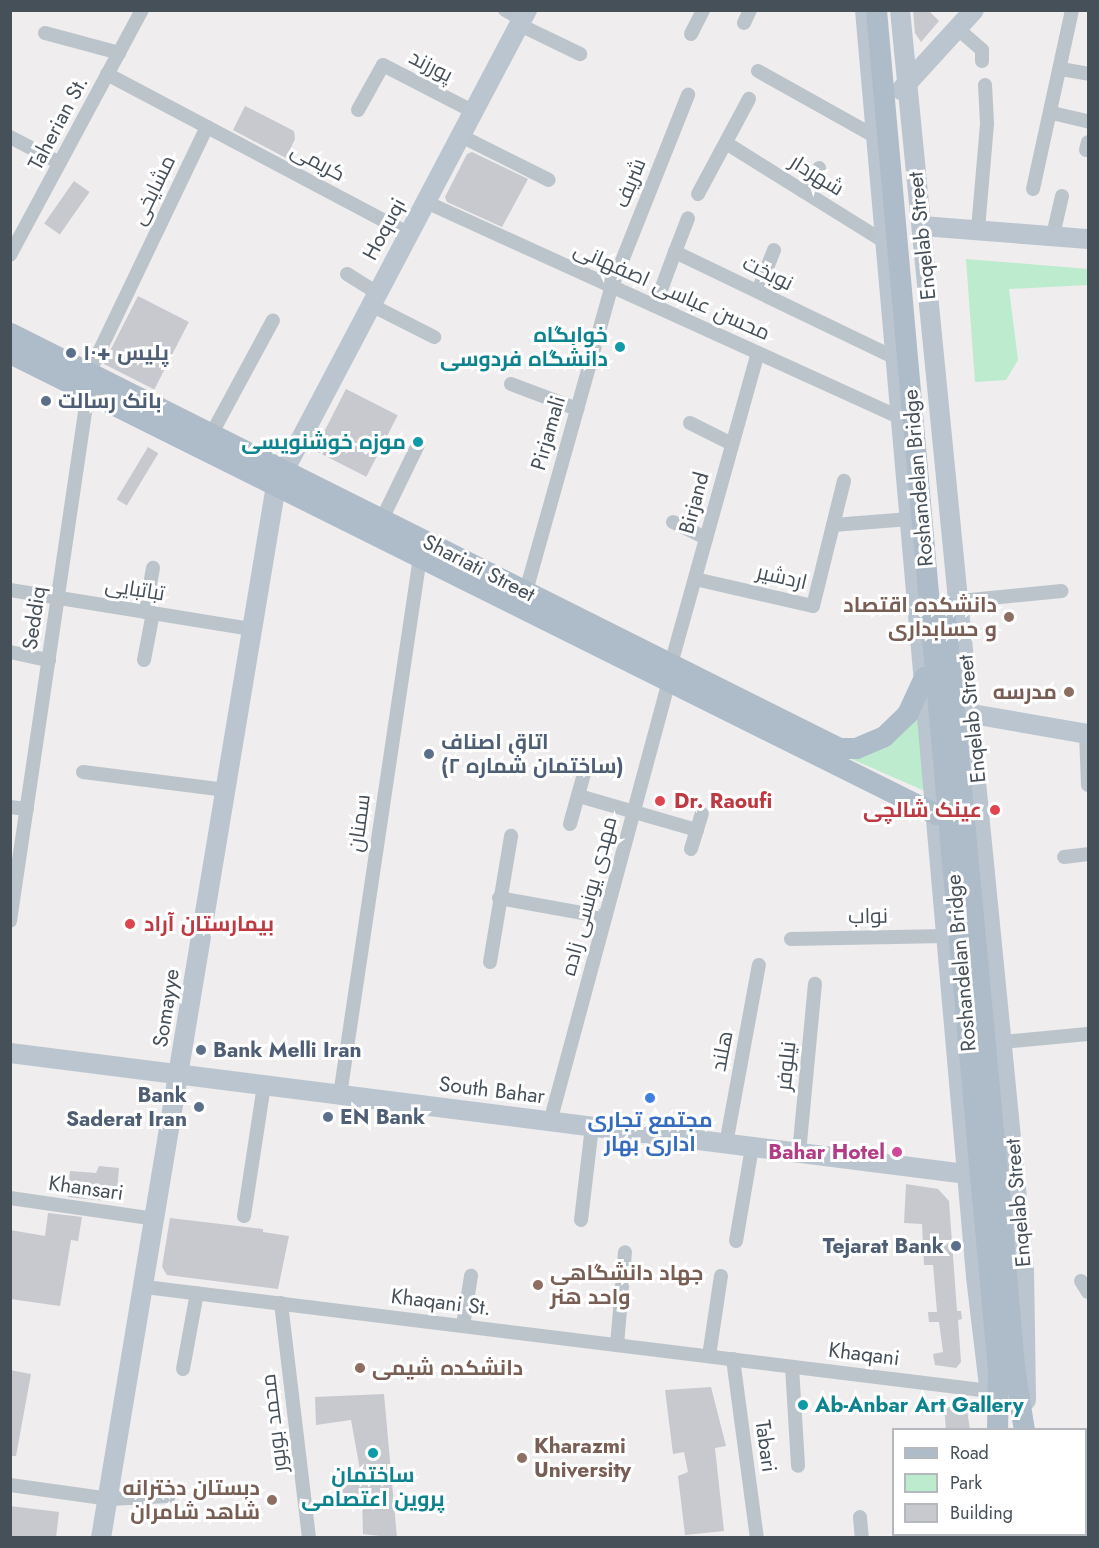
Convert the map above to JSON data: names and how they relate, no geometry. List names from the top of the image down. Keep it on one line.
{"streets":{"main road":["Hoquqi","Enqelab Street","Roshandelan Bridge","Shariati Street","Somayye","South Bahar"],"street":["پورزند","Taherian St.","کریمی","شهردار","شریف","مشایخی","نوبخت","محسن عباسی اصفهانی","Pirjamali","Birjand","اردشیر","تباتبایی","Seddiq","سمنان","مهدی یونسی زاده","نواب","هلند","نیلوفر","Khansari","Khaqani St.","Khaqani","محمد بوبور","Tabari"]},"crossings":[["پورزند","Hoquqi"],["کریمی","مشایخی"],["کریمی","Hoquqi"],["شهردار","Enqelab Street"],["شریف","محسن عباسی اصفهانی"],["شریف","Pirjamali"],["مشایخی","Shariati Street"],["مشایخی","Seddiq"],["Hoquqi","محسن عباسی اصفهانی"],["Hoquqi","Shariati Street"],["Hoquqi","Somayye"],["Enqelab Street","نوبخت"],["Enqelab Street","محسن عباسی اصفهانی"],["Enqelab Street","Roshandelan Bridge"],["Enqelab Street","Shariati Street"],["Enqelab Street","نواب"],["Enqelab Street","South Bahar"],["Enqelab Street","Khaqani"],["محسن عباسی اصفهانی","Pirjamali"],["محسن عباسی اصفهانی","Birjand"],["Pirjamali","Shariati Street"],["Birjand","Shariati Street"],["Birjand","اردشیر"],["Birjand","مهدی یونسی زاده"],["Shariati Street","Seddiq"],["Shariati Street","سمنان"],["Shariati Street","مهدی یونسی زاده"],["Shariati Street","Somayye"],["تباتبایی","Seddiq"],["تباتبایی","Somayye"],["سمنان","South Bahar"],["مهدی یونسی زاده","South Bahar"],["Somayye","South Bahar"],["Somayye","Khansari"],["Somayye","Khaqani St."],["هلند","South Bahar"],["نیلوفر","South Bahar"],["Khaqani St.","Khaqani"],["Khaqani St.","محمد بوبور"],["Khaqani St.","Tabari"],["Khaqani","Tabari"]],"places":["خوابگاه دانشگاه فردوسی","پلیس +۱۰","بانک رسالت","موزه خوشنویسی","دانشکده اقتصاد و حسابداری","مدرسه","اتاق اصناف (ساختمان شماره ۲)","Dr. Raoufi","عينک شالچی","بیمارستان آراد","Bank Melli Iran","مجتمع تجاری اداری بهار","Bank Saderat Iran","EN Bank","Bahar Hotel","Tejarat Bank","جهاد دانشگاهی واحد هنر","دانشکده شیمی","Ab-Anbar Art Gallery","ساختمان پروین اعتصامی","Kharazmi University","دبستان دخترانه شاهد شامران"],"legend":["Road","Park","Building"]}
